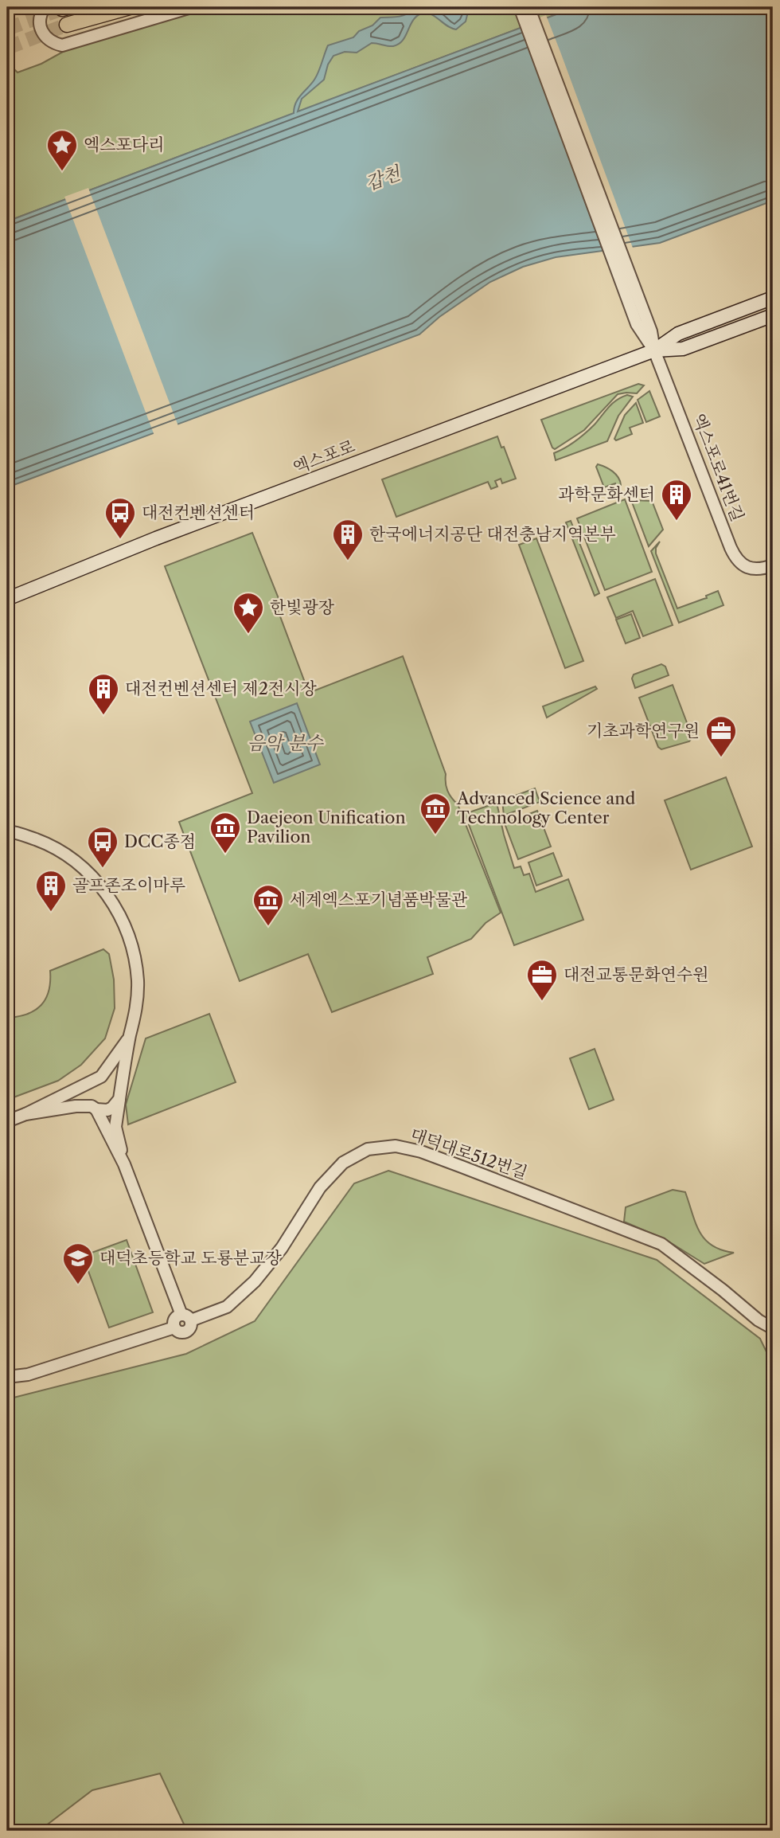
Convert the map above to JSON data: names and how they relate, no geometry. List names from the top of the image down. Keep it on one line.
{"streets":{"main road":["엑스포로"],"street":["엑스포로41번길","대덕대로512번길"]},"crossings":[["엑스포로","엑스포로41번길"]],"water":["갑천","음악 분수"],"places":{"place":["엑스포다리","한빛광장"],"building":["과학문화센터","한국에너지공단 대전충남지역본부","대전컨벤션센터 제2전시장","골프존조이마루"],"bus stop":["대전컨벤션센터","DCC종점"],"office":["기초과학연구원","대전교통문화연수원"],"museum":["Advanced Science and Technology Center","Daejeon Unification Pavilion","세계엑스포기념품박물관"],"school or university":["대덕초등학교 도룡분교장"]}}
